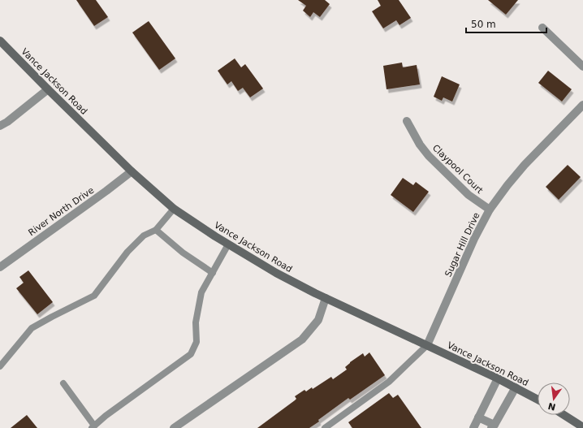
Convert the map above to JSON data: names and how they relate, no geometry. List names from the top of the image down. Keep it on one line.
{"streets":{"main road":["Vance Jackson Road"],"street":["Claypool Court","River North Drive","Sugar Hill Drive"]},"crossings":[["Vance Jackson Road","River North Drive"],["Vance Jackson Road","Sugar Hill Drive"],["Claypool Court","Sugar Hill Drive"]],"scale_bar":"50 m","north":"bottom"}
